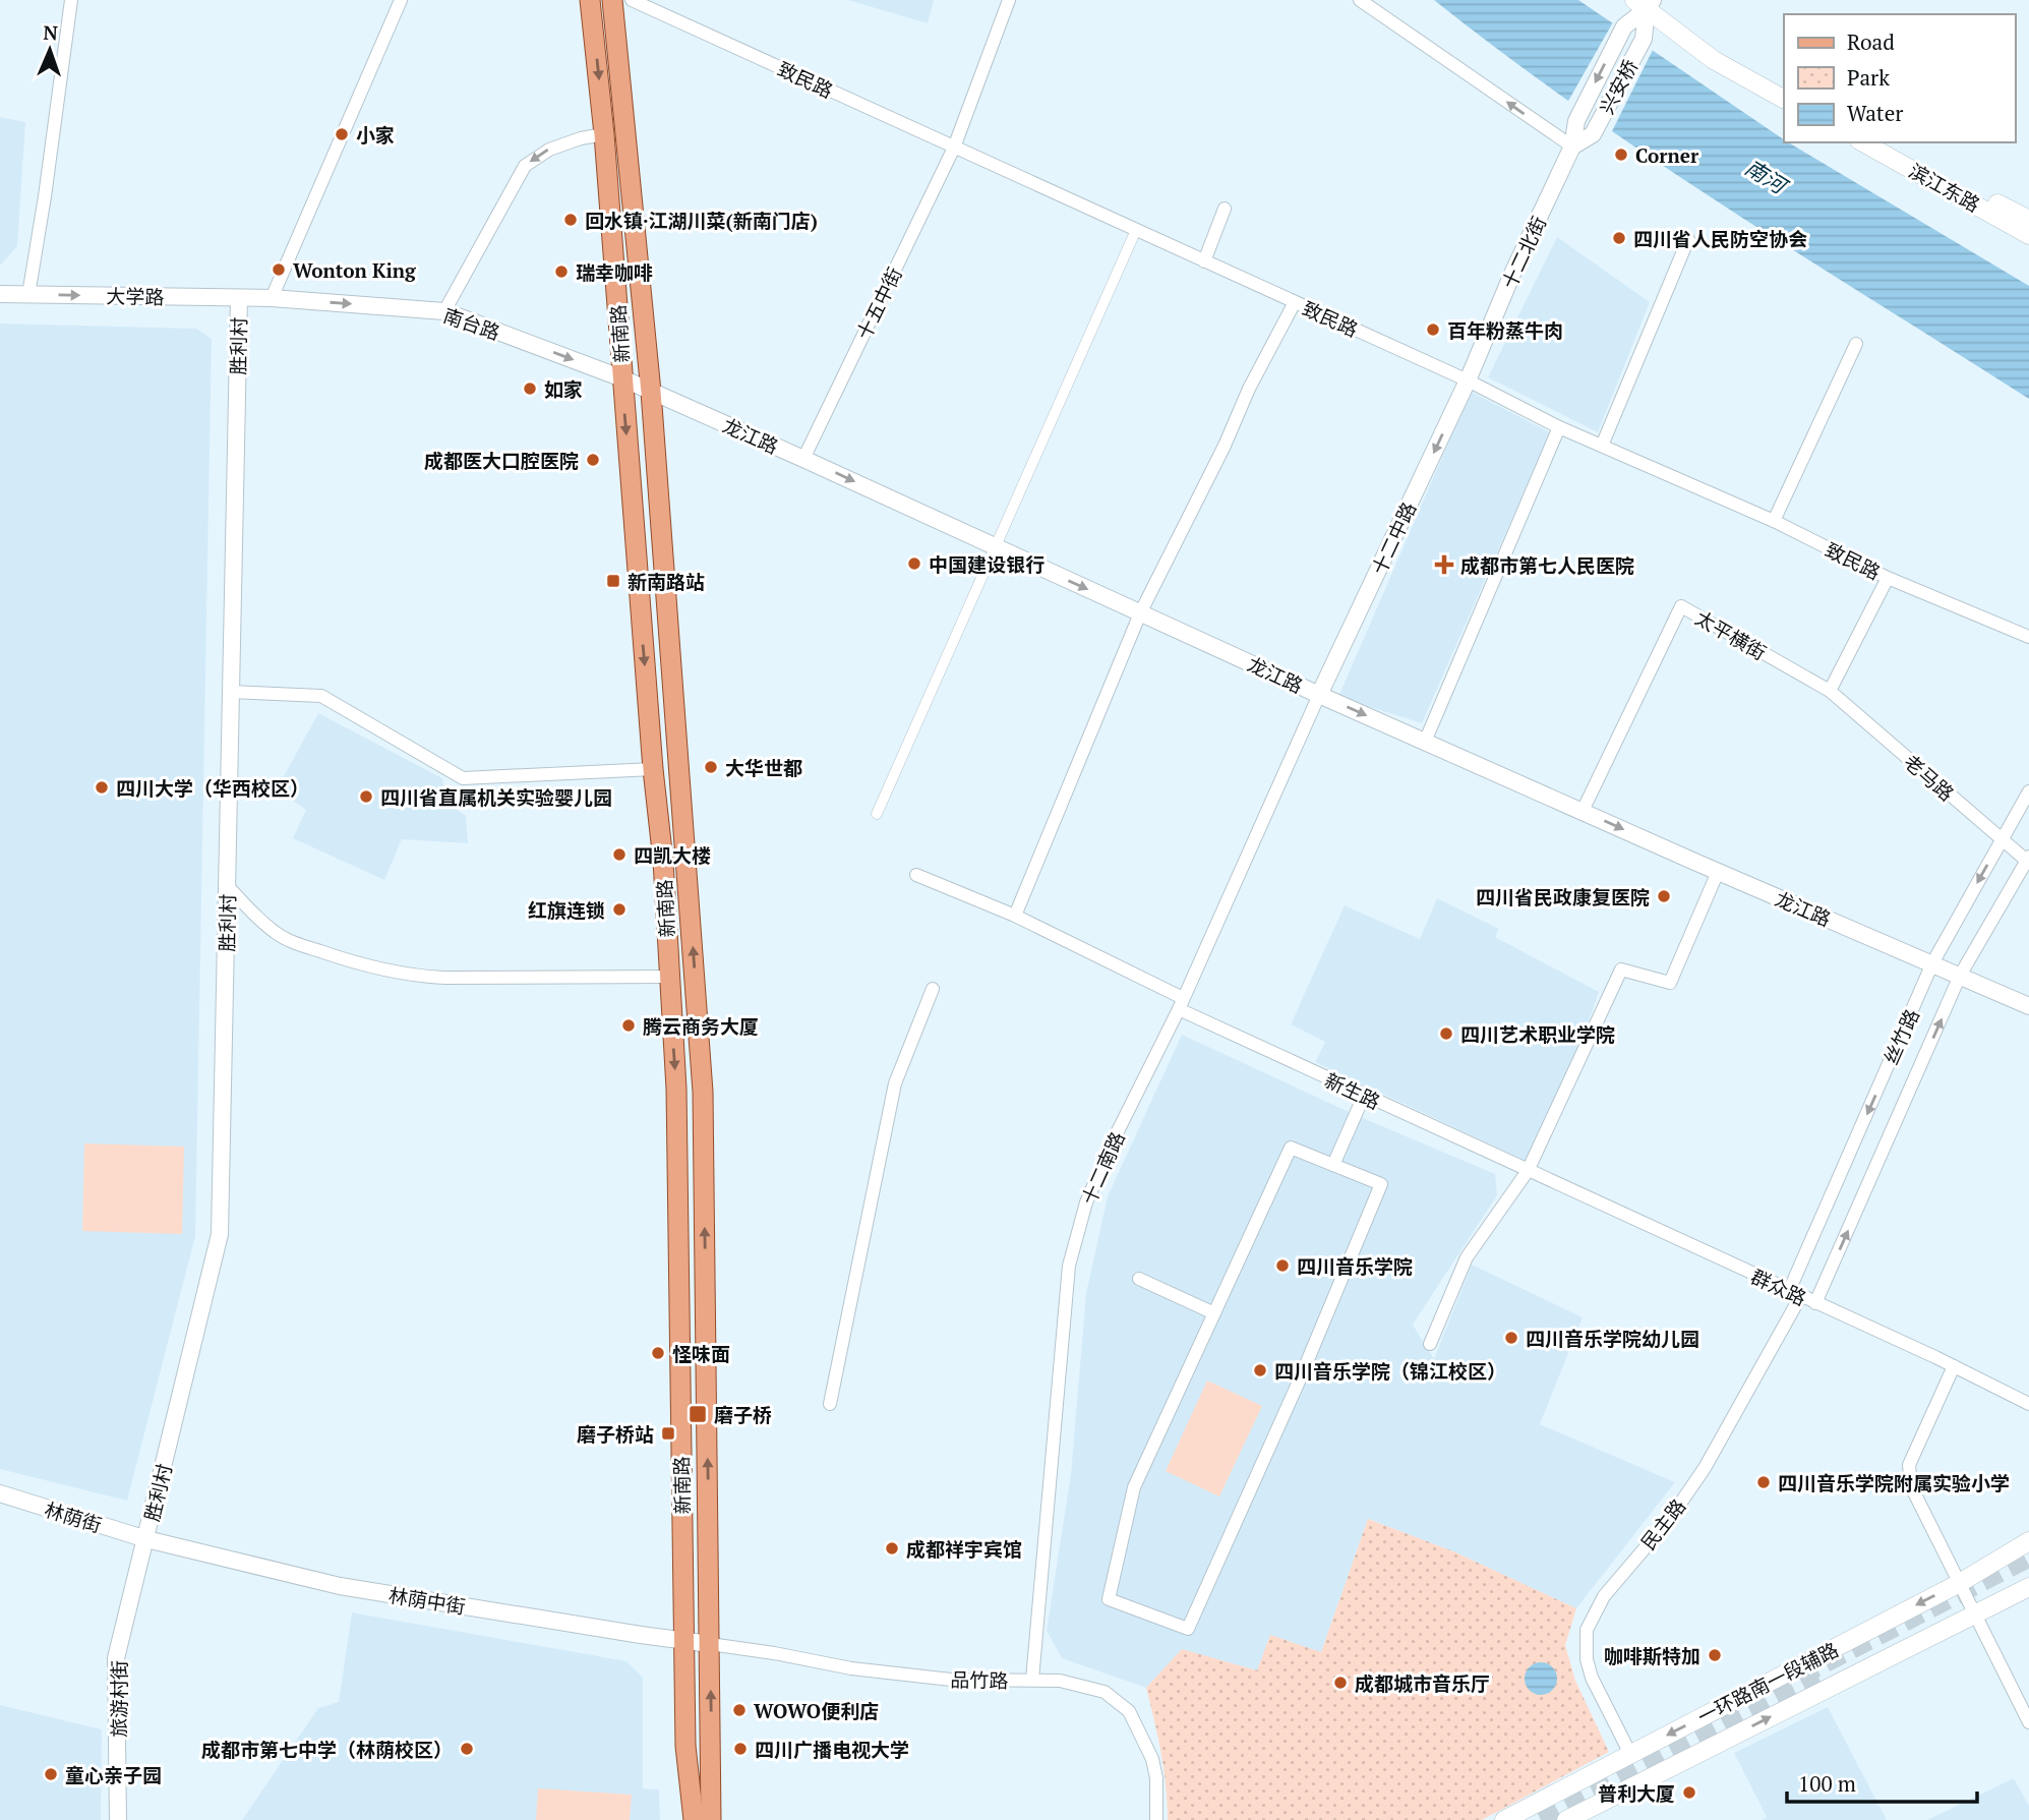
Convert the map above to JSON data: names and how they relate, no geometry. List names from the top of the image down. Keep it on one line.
{"streets":{"main road":["滨江东路","新南路","一环路南一段辅路"],"street":["致民路","兴安桥","十二北街","大学路","十五中街","南台路","胜利村","龙江路","十二中路","太平横街","老马路","丝竹路","新生路","十二南路","群众路","林荫街","民主路","林荫中街","品竹路","旅游村街"]},"crossings":[["致民路","十二北街"],["致民路","十五中街"],["致民路","十二中路"],["兴安桥","十二北街"],["十二北街","十二中路"],["大学路","南台路"],["大学路","胜利村"],["十五中街","龙江路"],["南台路","新南路"],["南台路","龙江路"],["新南路","龙江路"],["新南路","林荫中街"],["新南路","品竹路"],["胜利村","林荫街"],["胜利村","林荫中街"],["胜利村","旅游村街"],["龙江路","十二中路"],["龙江路","太平横街"],["龙江路","丝竹路"],["龙江路","十二南路"],["十二中路","十二南路"],["太平横街","老马路"],["老马路","丝竹路"],["丝竹路","群众路"],["丝竹路","民主路"],["新生路","十二南路"],["新生路","群众路"],["十二南路","品竹路"],["群众路","民主路"],["林荫街","林荫中街"],["林荫街","旅游村街"],["民主路","一环路南一段辅路"],["林荫中街","品竹路"],["林荫中街","旅游村街"]],"one_way":["十二北街","大学路","南台路","龙江路"],"water":["南河"],"places":{"other":["小家","Corner","回水镇·江湖川菜(新南门店)","四川省人民防空协会","Wonton King","瑞幸咖啡","百年粉蒸牛肉","如家","成都医大口腔医院","中国建设银行","大华世都","四川大学（华西校区）","四川省直属机关实验婴儿园","四凯大楼","四川省民政康复医院","红旗连锁","腾云商务大厦","四川艺术职业学院","四川音乐学院","四川音乐学院幼儿园","怪味面","四川音乐学院（锦江校区）","四川音乐学院附属实验小学","成都祥宇宾馆","咖啡斯特加","成都城市音乐厅","WOWO便利店","成都市第七中学（林荫校区）","四川广播电视大学","童心亲子园","普利大厦"],"health":["成都市第七人民医院"],"transit":["新南路站","磨子桥","磨子桥站"]},"legend":["Road","Park","Water"],"scale_bar":"100 m","north":"top"}
